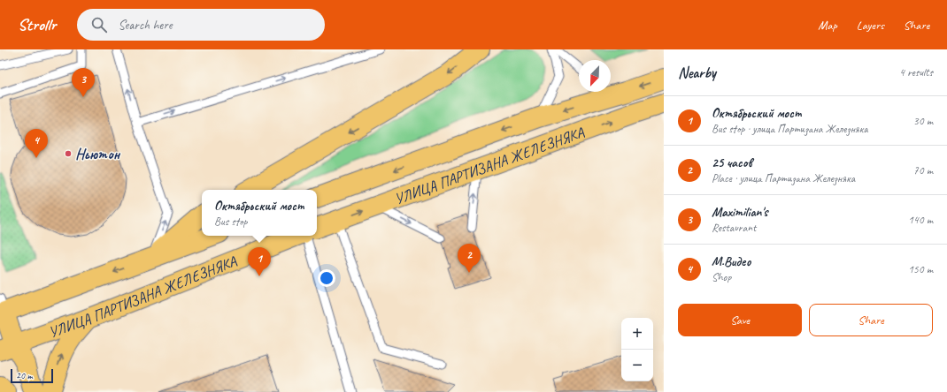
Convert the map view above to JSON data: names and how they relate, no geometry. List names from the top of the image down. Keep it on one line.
{"streets":{"main road":["УЛИЦА ПАРТИЗАНА ЖЕЛЕЗНЯКА"]},"places":["Ньютон"],"scale_bar":"20 m","north":"bottom left","page":{"header":"Strollr","search":"Search here","nav":["Map","Layers","Share"],"heading":["Nearby","4 results"],"pins":["3","4","2","1"],"list":[{"mark":"1","name":"Октябрьский мост","note":"Bus stop · улица Партизана Железняка","value":"30 m"},{"mark":"2","name":"25 часов","note":"Place · улица Партизана Железняка","value":"70 m"},{"mark":"3","name":"Maximilian's","note":"Restaurant","value":"140 m"},{"mark":"4","name":"М.Видео","note":"Shop","value":"150 m"}],"popup":["Октябрьский мост","Bus stop"],"buttons":["Save","Share"],"map_buttons":["+","−"],"scale":"20 m"}}
